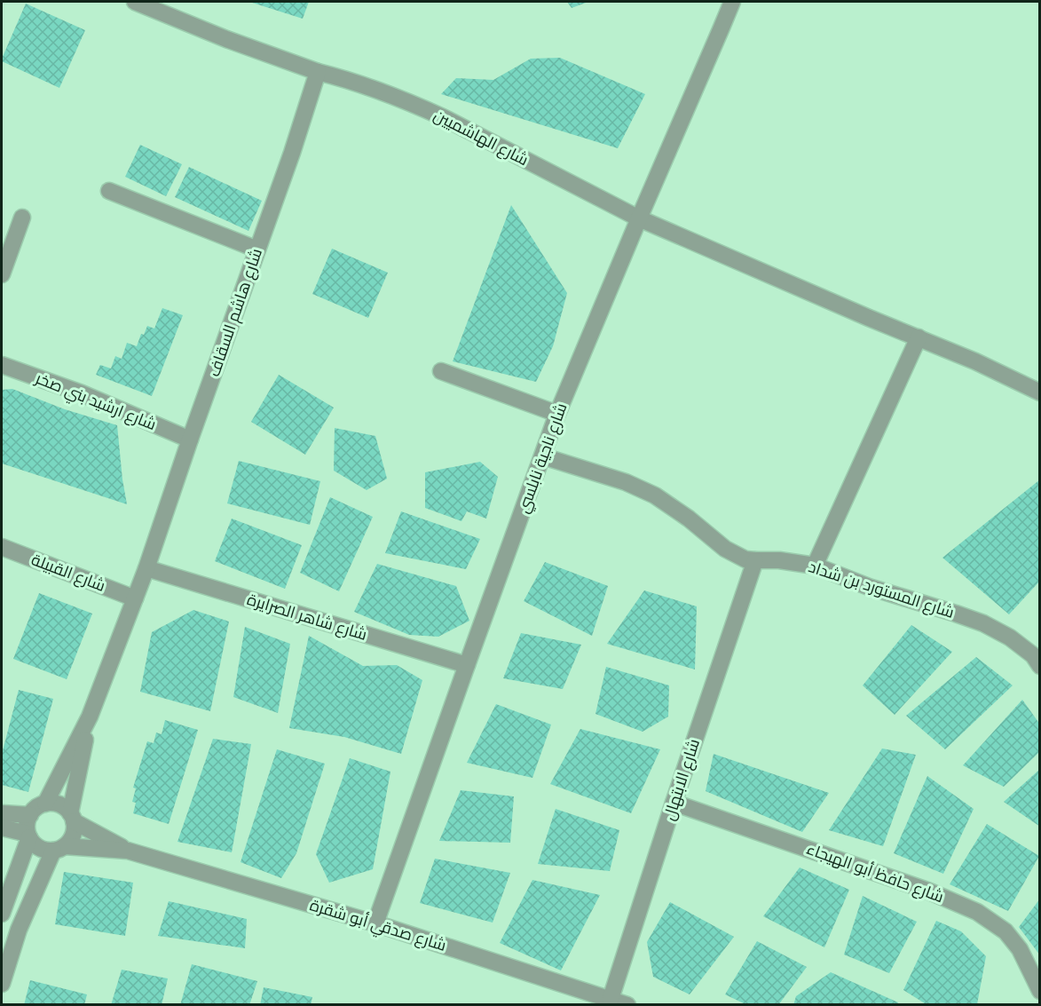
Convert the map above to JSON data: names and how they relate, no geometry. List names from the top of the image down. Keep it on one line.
{"streets":{"street":["شارع الهاشميين","شارع هاشم السقاف","شارع ارشيد بني صخر","شارع ناجية نابلسي","شارع القبيلة","شارع المستورد بن شداد","شارع شاهر الصرايرة","شارع الابتهال","شارع حافظ أبو الهيجاء","شارع صدقي أبو شقرة"]},"crossings":[["شارع الهاشميين","شارع هاشم السقاف"],["شارع الهاشميين","شارع ناجية نابلسي"],["شارع هاشم السقاف","شارع ارشيد بني صخر"],["شارع هاشم السقاف","شارع القبيلة"],["شارع هاشم السقاف","شارع شاهر الصرايرة"],["شارع هاشم السقاف","شارع صدقي أبو شقرة"],["شارع ناجية نابلسي","شارع المستورد بن شداد"],["شارع ناجية نابلسي","شارع شاهر الصرايرة"],["شارع ناجية نابلسي","شارع صدقي أبو شقرة"],["شارع المستورد بن شداد","شارع الابتهال"],["شارع الابتهال","شارع حافظ أبو الهيجاء"],["شارع الابتهال","شارع صدقي أبو شقرة"]]}
